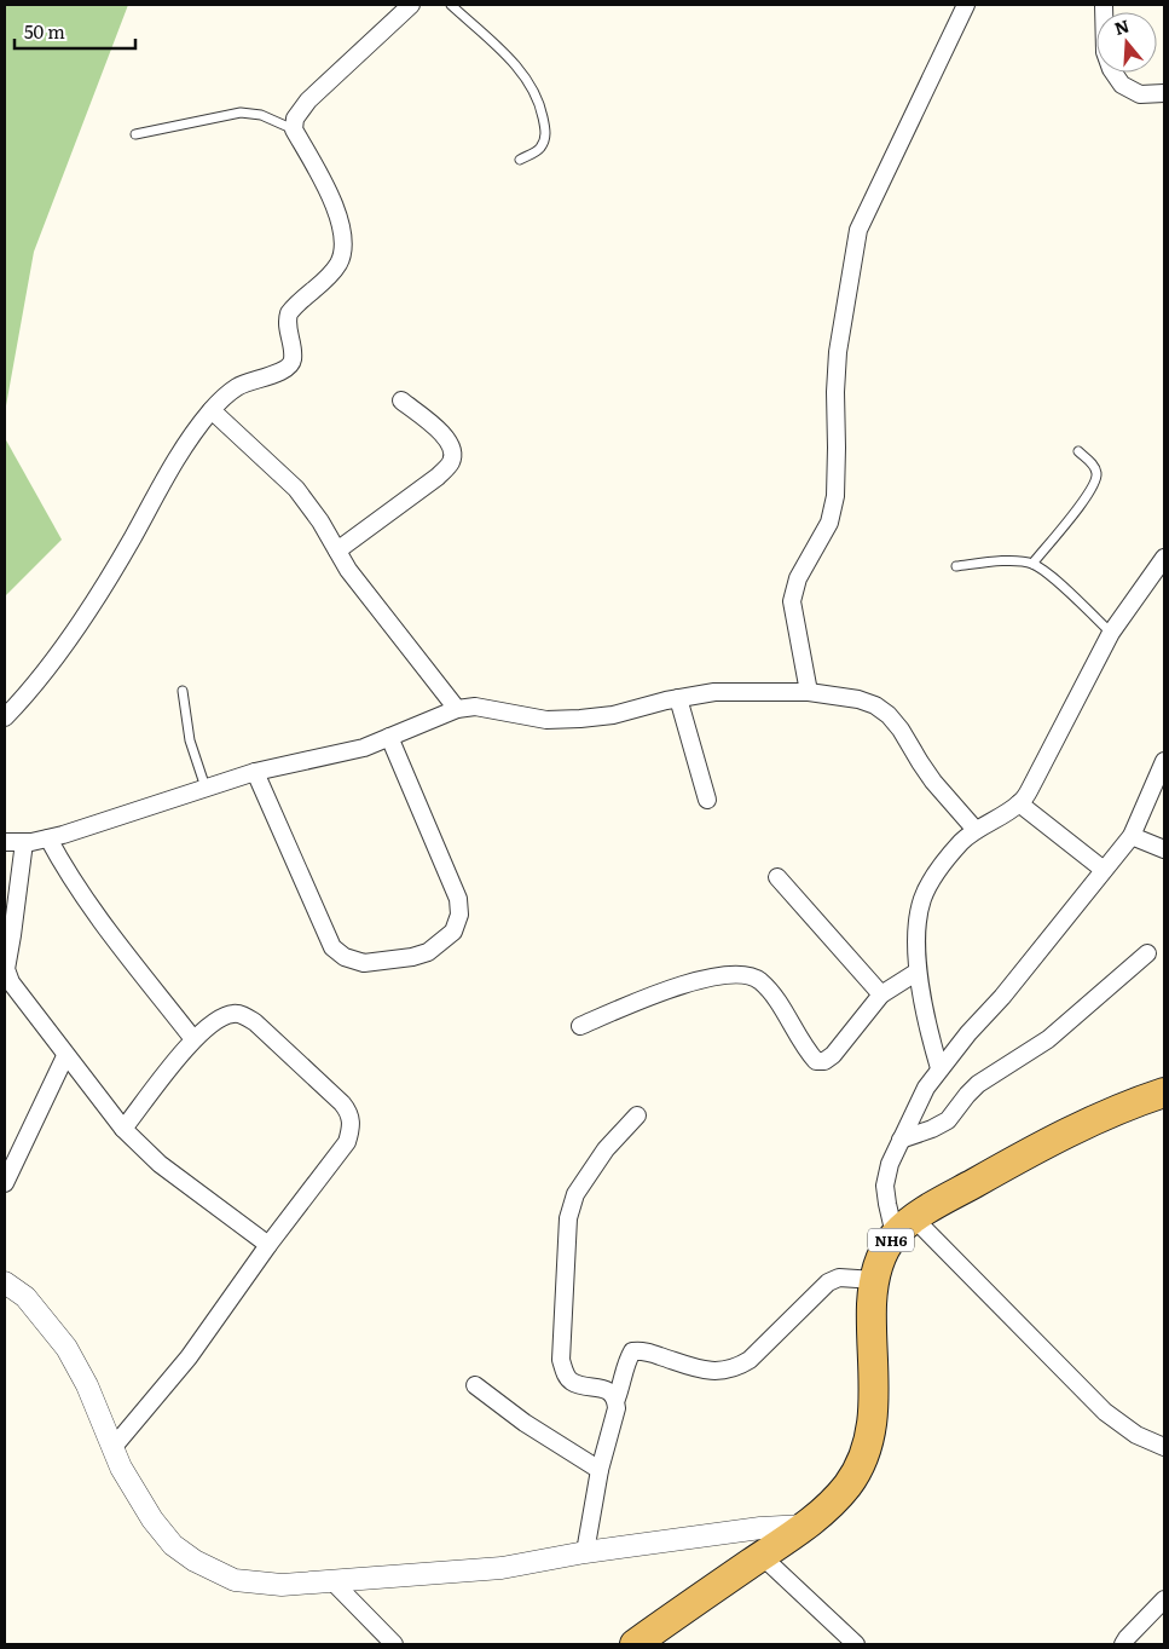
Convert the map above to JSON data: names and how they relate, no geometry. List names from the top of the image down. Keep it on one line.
{"streets":{"highway":["NH6"]},"scale_bar":"50 m","north":"top"}
